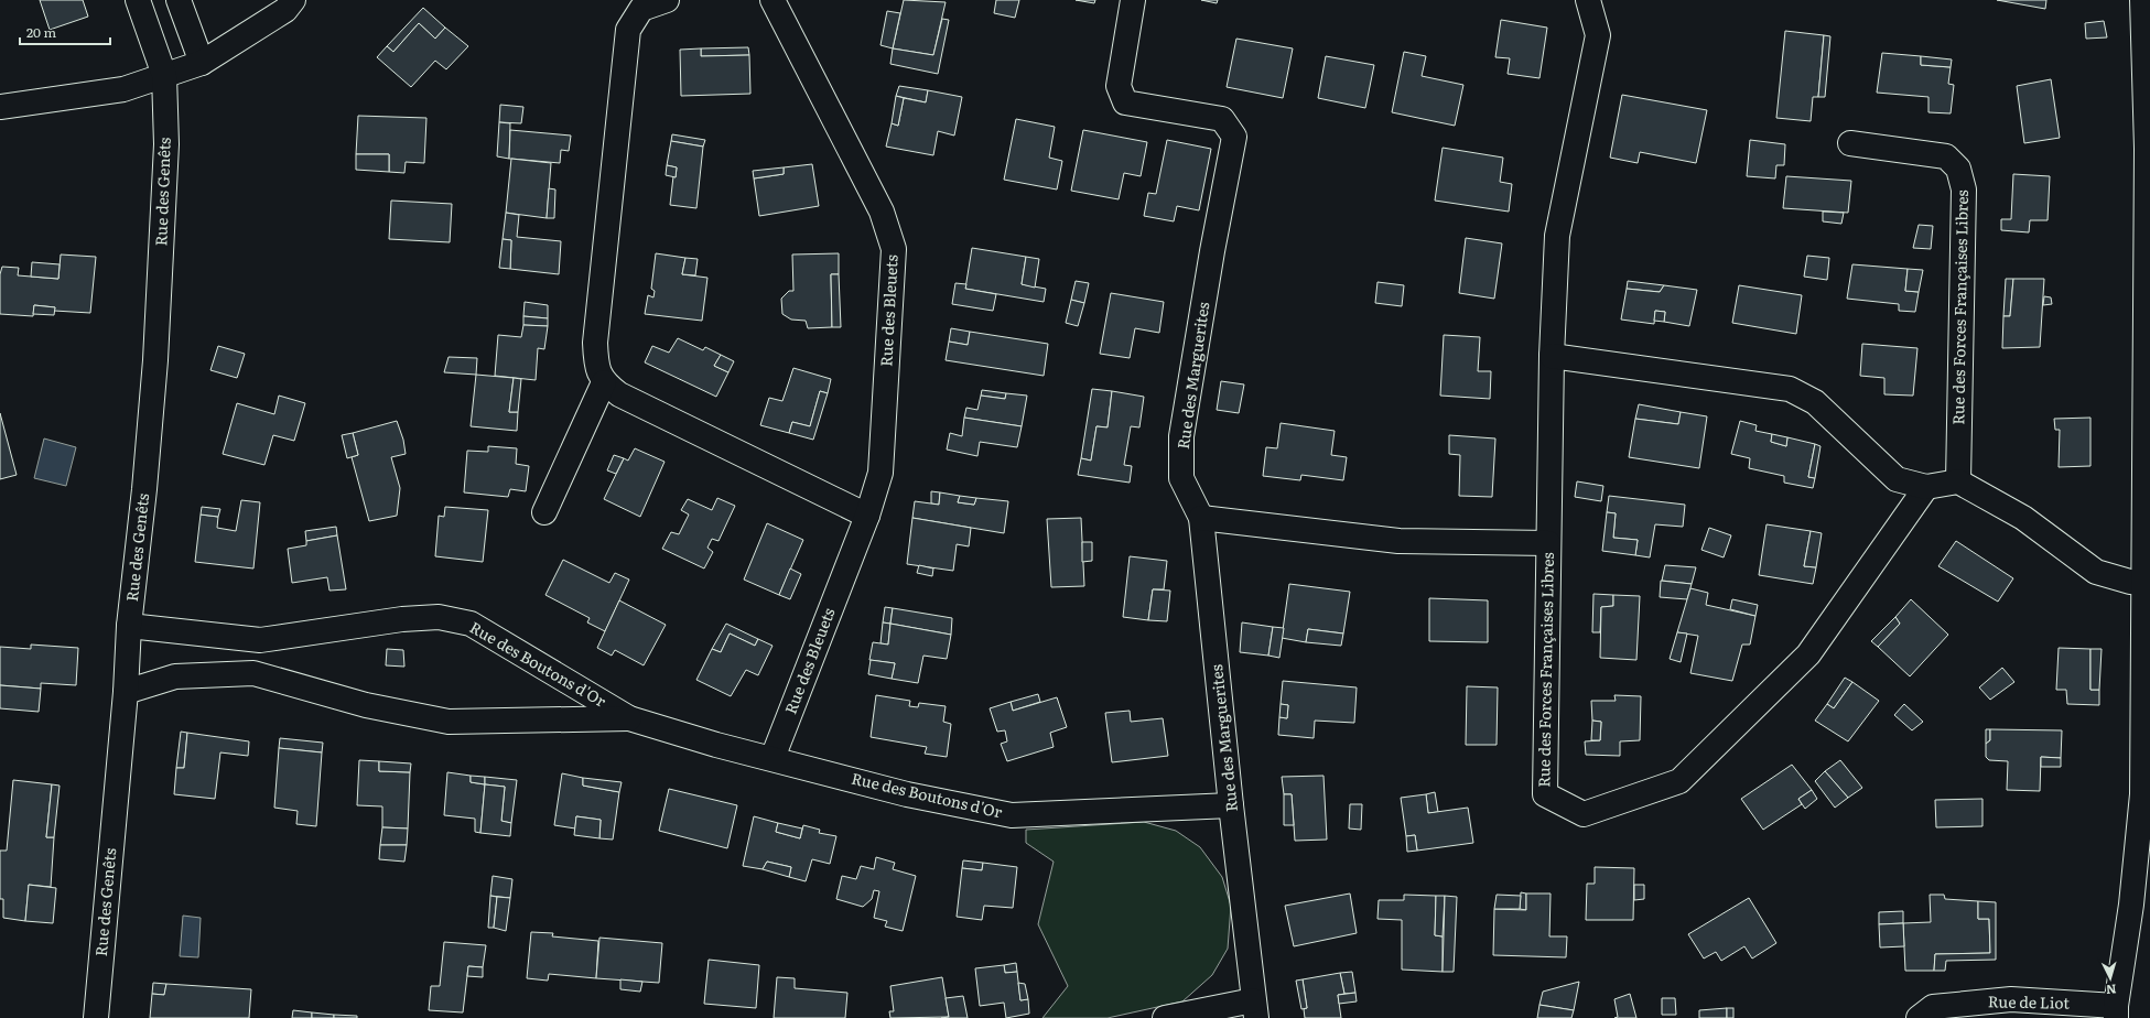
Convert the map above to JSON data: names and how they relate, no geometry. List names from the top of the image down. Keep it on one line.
{"streets":{"street":["Rue des Genêts","Rue des Forces Françaises Libres","Rue des Bleuets","Rue des Marguerites","Rue des Boutons d'Or","Rue de Liot"]},"crossings":[["Rue des Genêts","Rue des Boutons d'Or"],["Rue des Forces Françaises Libres","Rue des Marguerites"],["Rue des Bleuets","Rue des Boutons d'Or"],["Rue des Marguerites","Rue des Boutons d'Or"]],"scale_bar":"20 m","north":"bottom"}
